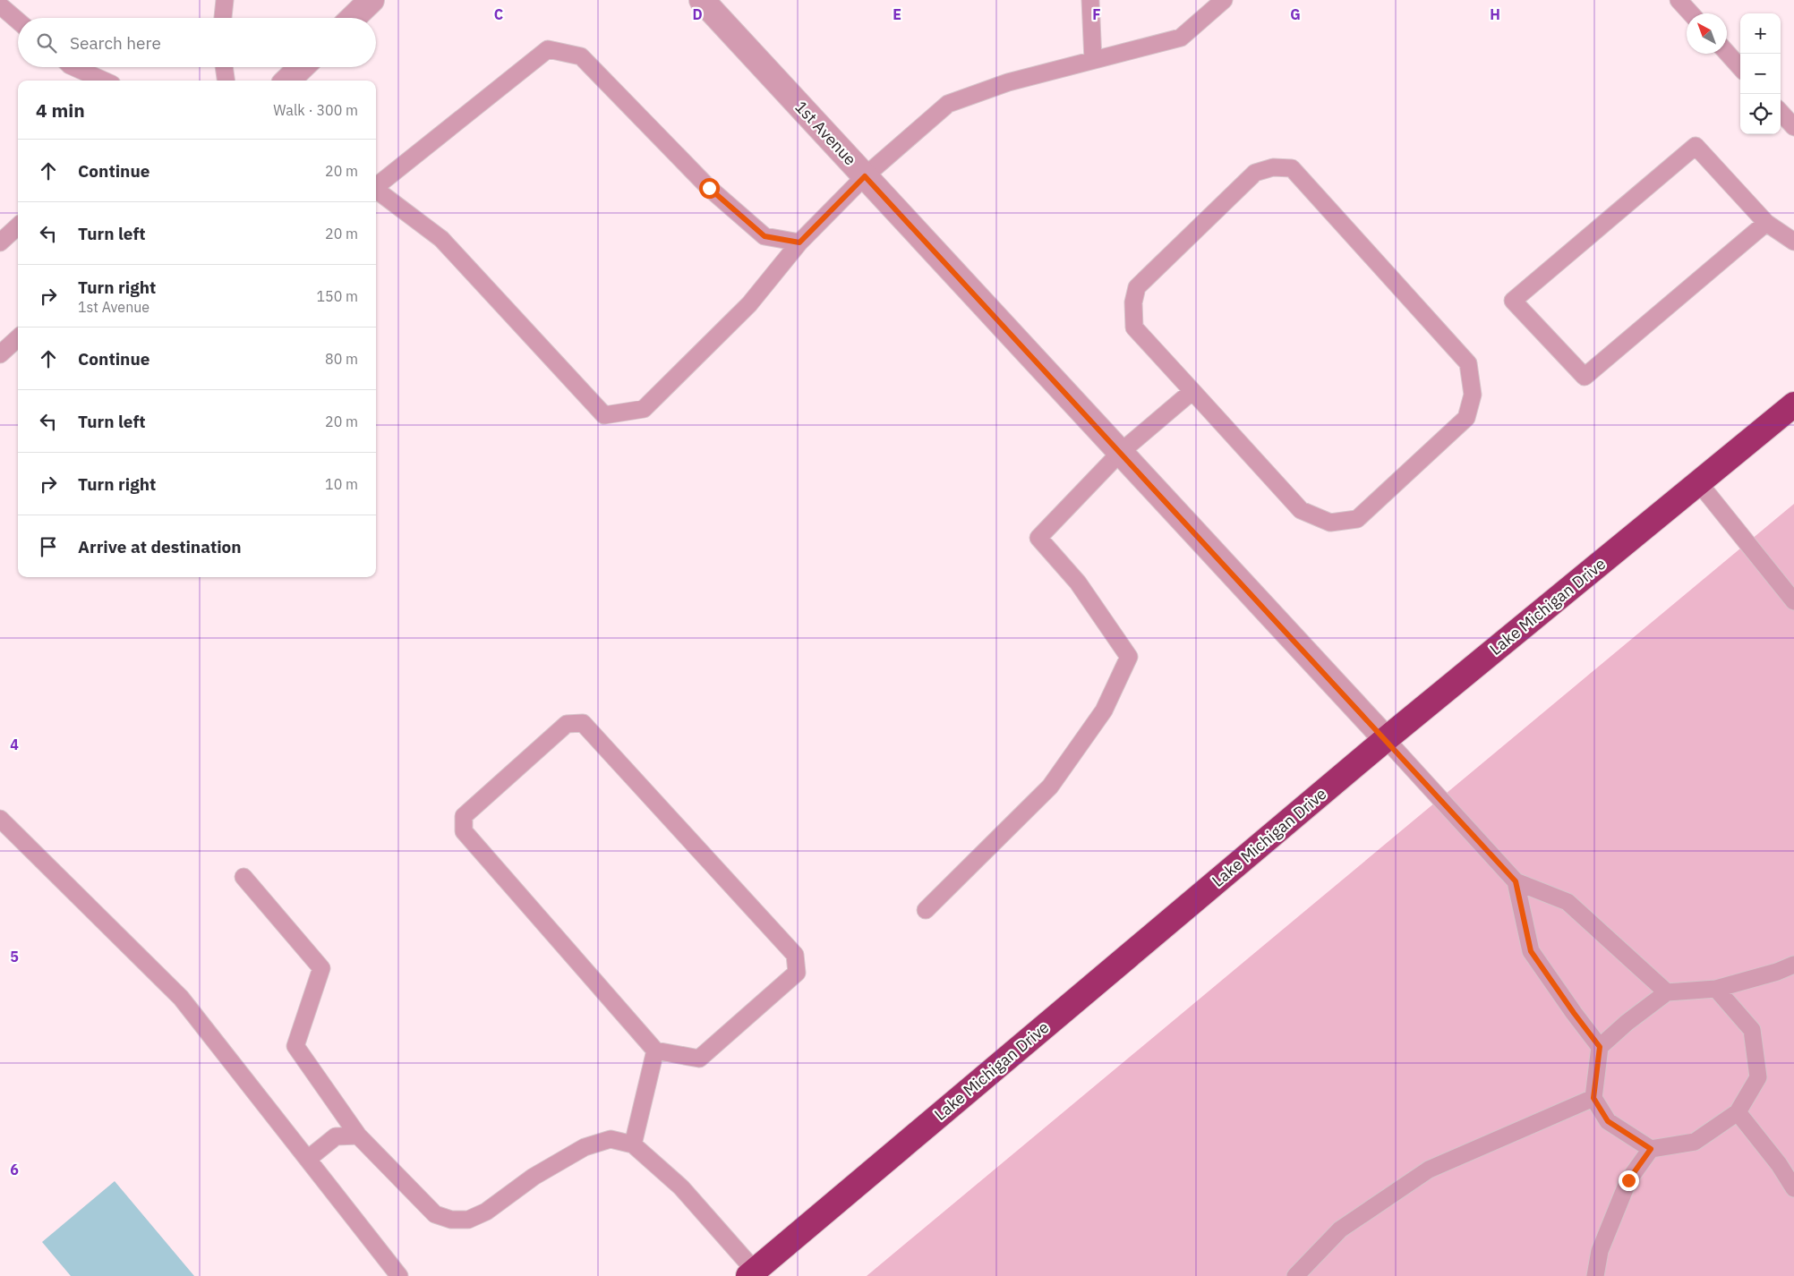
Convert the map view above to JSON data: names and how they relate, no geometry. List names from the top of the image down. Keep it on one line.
{"streets":{"highway":["Lake Michigan Drive"],"street":["1st Avenue"]},"crossings":[["1st Avenue","Lake Michigan Drive"]],"north":"top left","page":{"map_buttons":["+","−"],"search":"Search here","heading":["4 min","Walk · 300 m"],"list":[["Continue","20 m"],["Turn left","20 m"],["Turn right","1st Avenue","150 m"],["Continue","80 m"],["Turn left","20 m"],["Turn right","10 m"],"Arrive at destination"]},"grid":{"columns":["C","D","E","F","G","H"],"rows":["4","5","6"]}}
